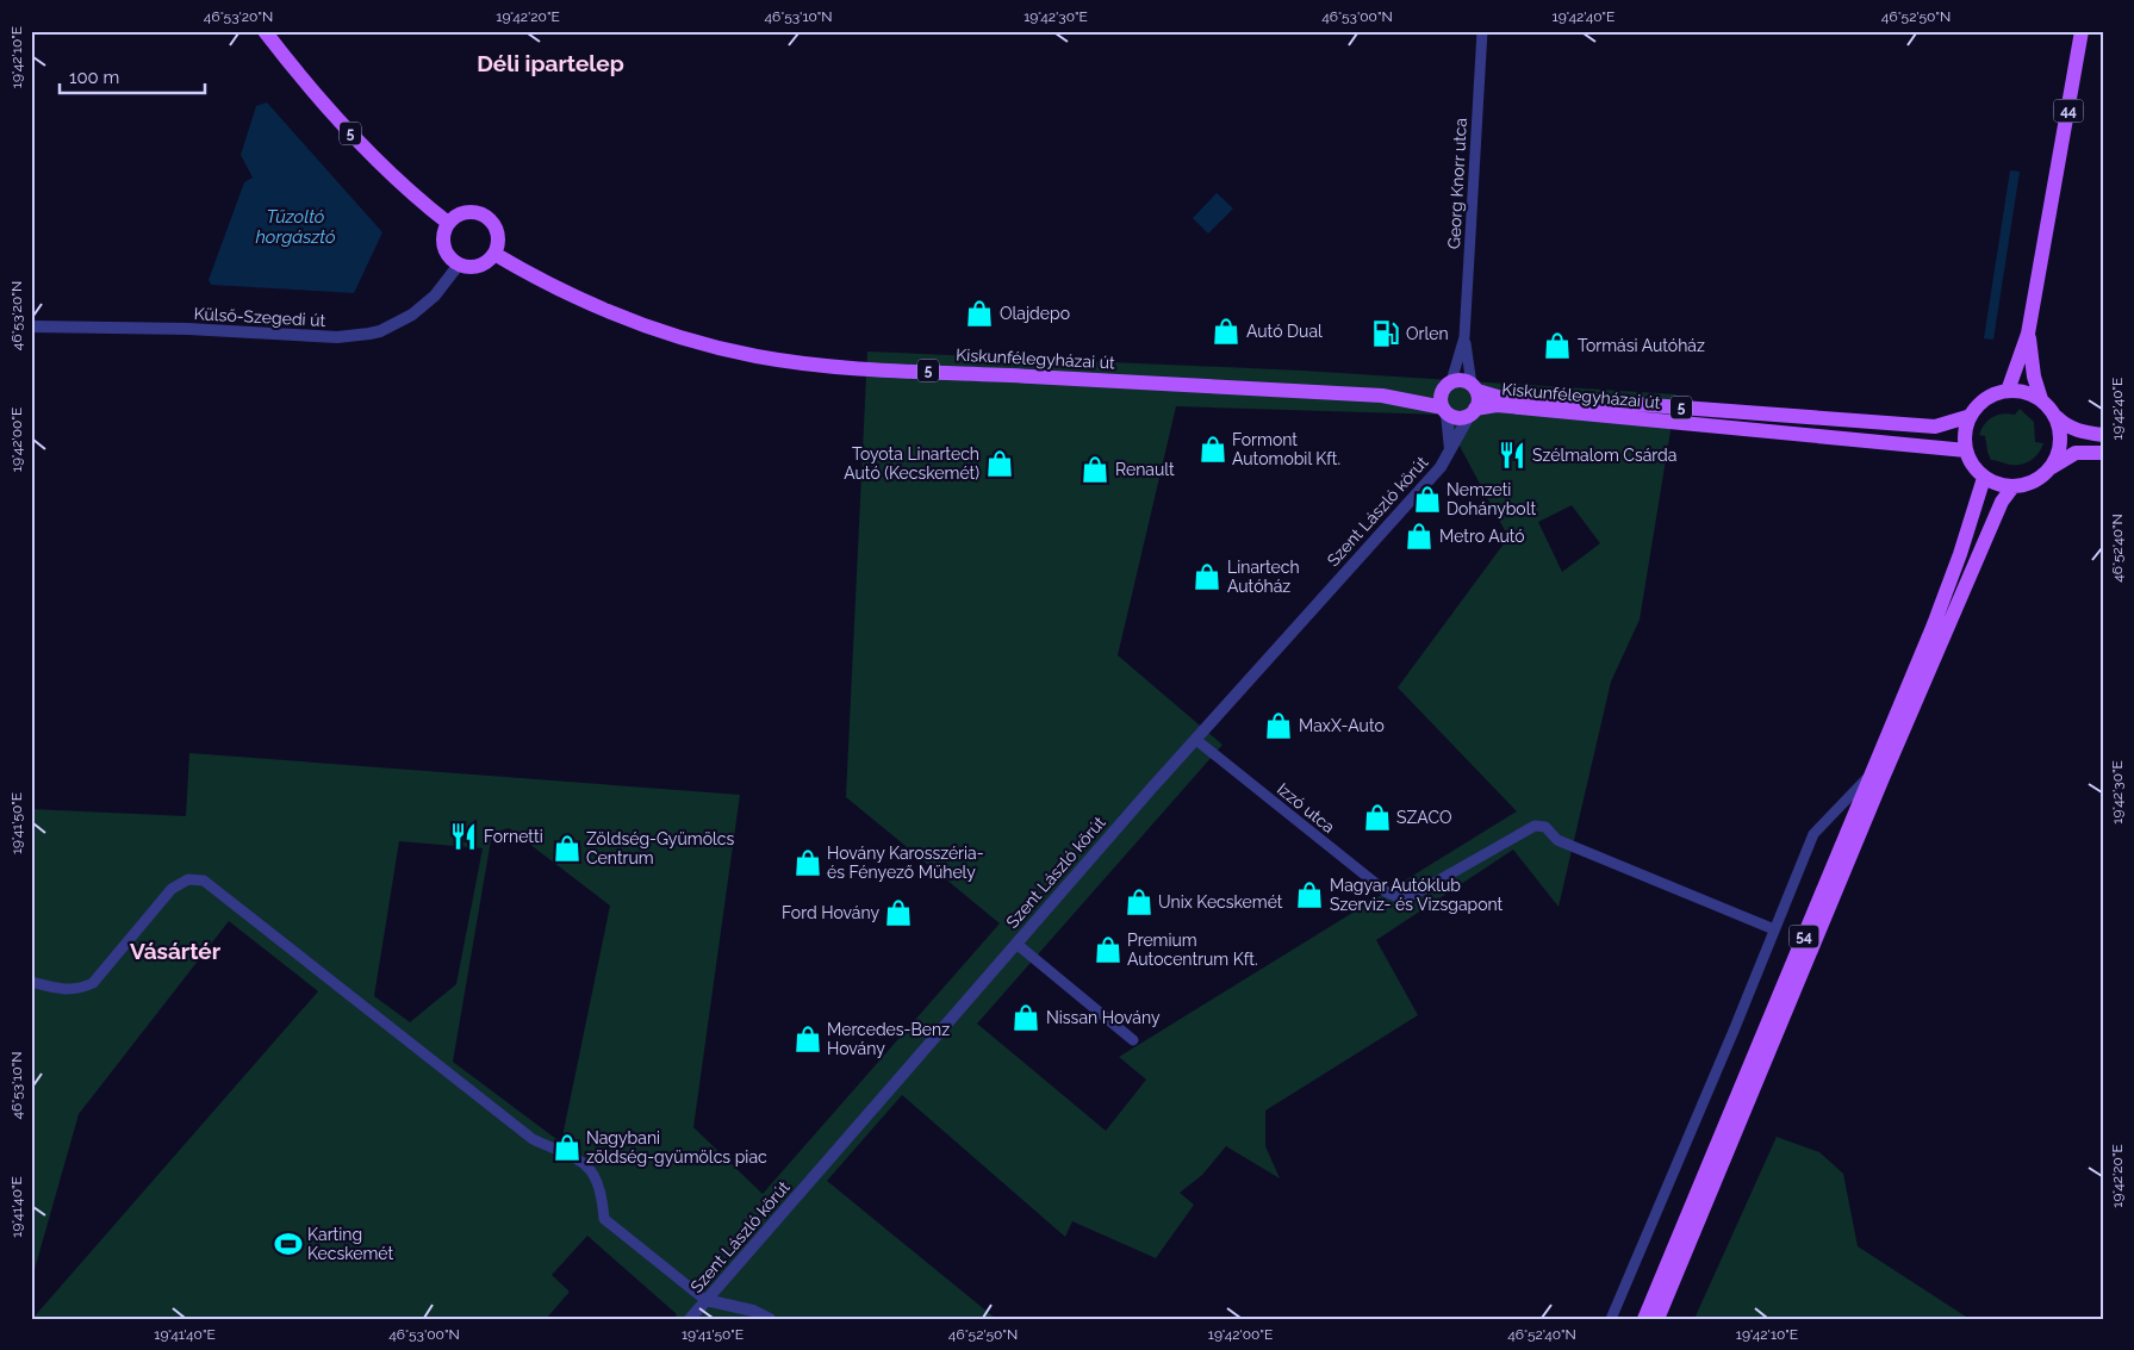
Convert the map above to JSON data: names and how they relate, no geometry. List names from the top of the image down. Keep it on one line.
{"streets":{"main road":["44","5","Kiskunfélegyházai út","54"],"street":["Georg Knorr utca","Külső-Szegedi út","Szent László körút","Izzó utca"]},"crossings":[["44","5"],["44","Kiskunfélegyházai út"],["44","54"],["5","Georg Knorr utca"],["5","Külső-Szegedi út"],["5","Kiskunfélegyházai út"],["5","Szent László körút"],["5","54"],["Georg Knorr utca","Kiskunfélegyházai út"],["Georg Knorr utca","Szent László körút"],["Külső-Szegedi út","Kiskunfélegyházai út"],["Kiskunfélegyházai út","Szent László körút"],["Kiskunfélegyházai út","54"],["Szent László körút","Izzó utca"]],"districts":["Déli ipartelep","Vásártér"],"water":["Tűzoltó horgásztó"],"places":{"shop":["Olajdepo","Autó Dual","Tormási Autóház","Formont Automobil Kft.","Toyota Linartech Autó (Kecskemét)","Renault","Nemzeti Dohánybolt","Metro Autó","Linartech Autóház","MaxX-Auto","SZACO","Zöldség-Gyümölcs Centrum","Hovány Karosszéria- és Fényező Műhely","Magyar Autóklub Szerviz- és Vizsgapont","Unix Kecskemét","Ford Hovány","Premium Autocentrum Kft.","Nissan Hovány","Mercedes-Benz Hovány","Nagybani zöldség-gyümölcs piac"],"fuel station":["Orlen"],"restaurant":["Szélmalom Csárda","Fornetti"],"sports":["Karting Kecskemét"]},"scale_bar":"100 m","coordinates":["46°53'20\"N","19°42'20\"E","46°53'10\"N","19°42'30\"E","46°53'00\"N","19°42'40\"E","46°52'50\"N","19°42'10\"E","19°42'00\"E","46°52'40\"N","19°41'50\"E","19°41'40\"E"]}
